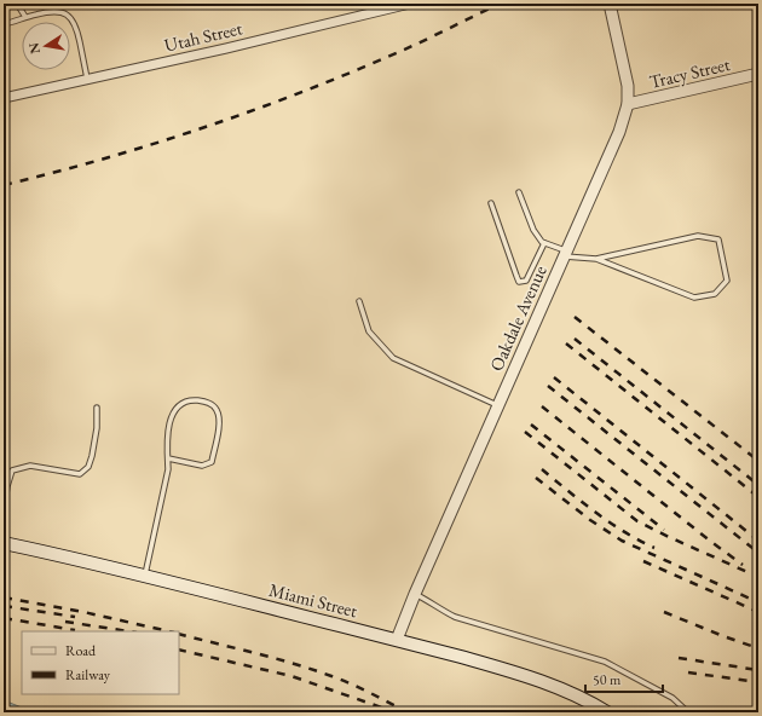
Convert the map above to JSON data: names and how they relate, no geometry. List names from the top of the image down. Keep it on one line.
{"streets":{"main road":["Miami Street"],"street":["Utah Street","Tracy Street","Oakdale Avenue"]},"crossings":[["Tracy Street","Oakdale Avenue"],["Oakdale Avenue","Miami Street"]],"legend":["Road","Railway"],"scale_bar":"50 m","north":"left"}
